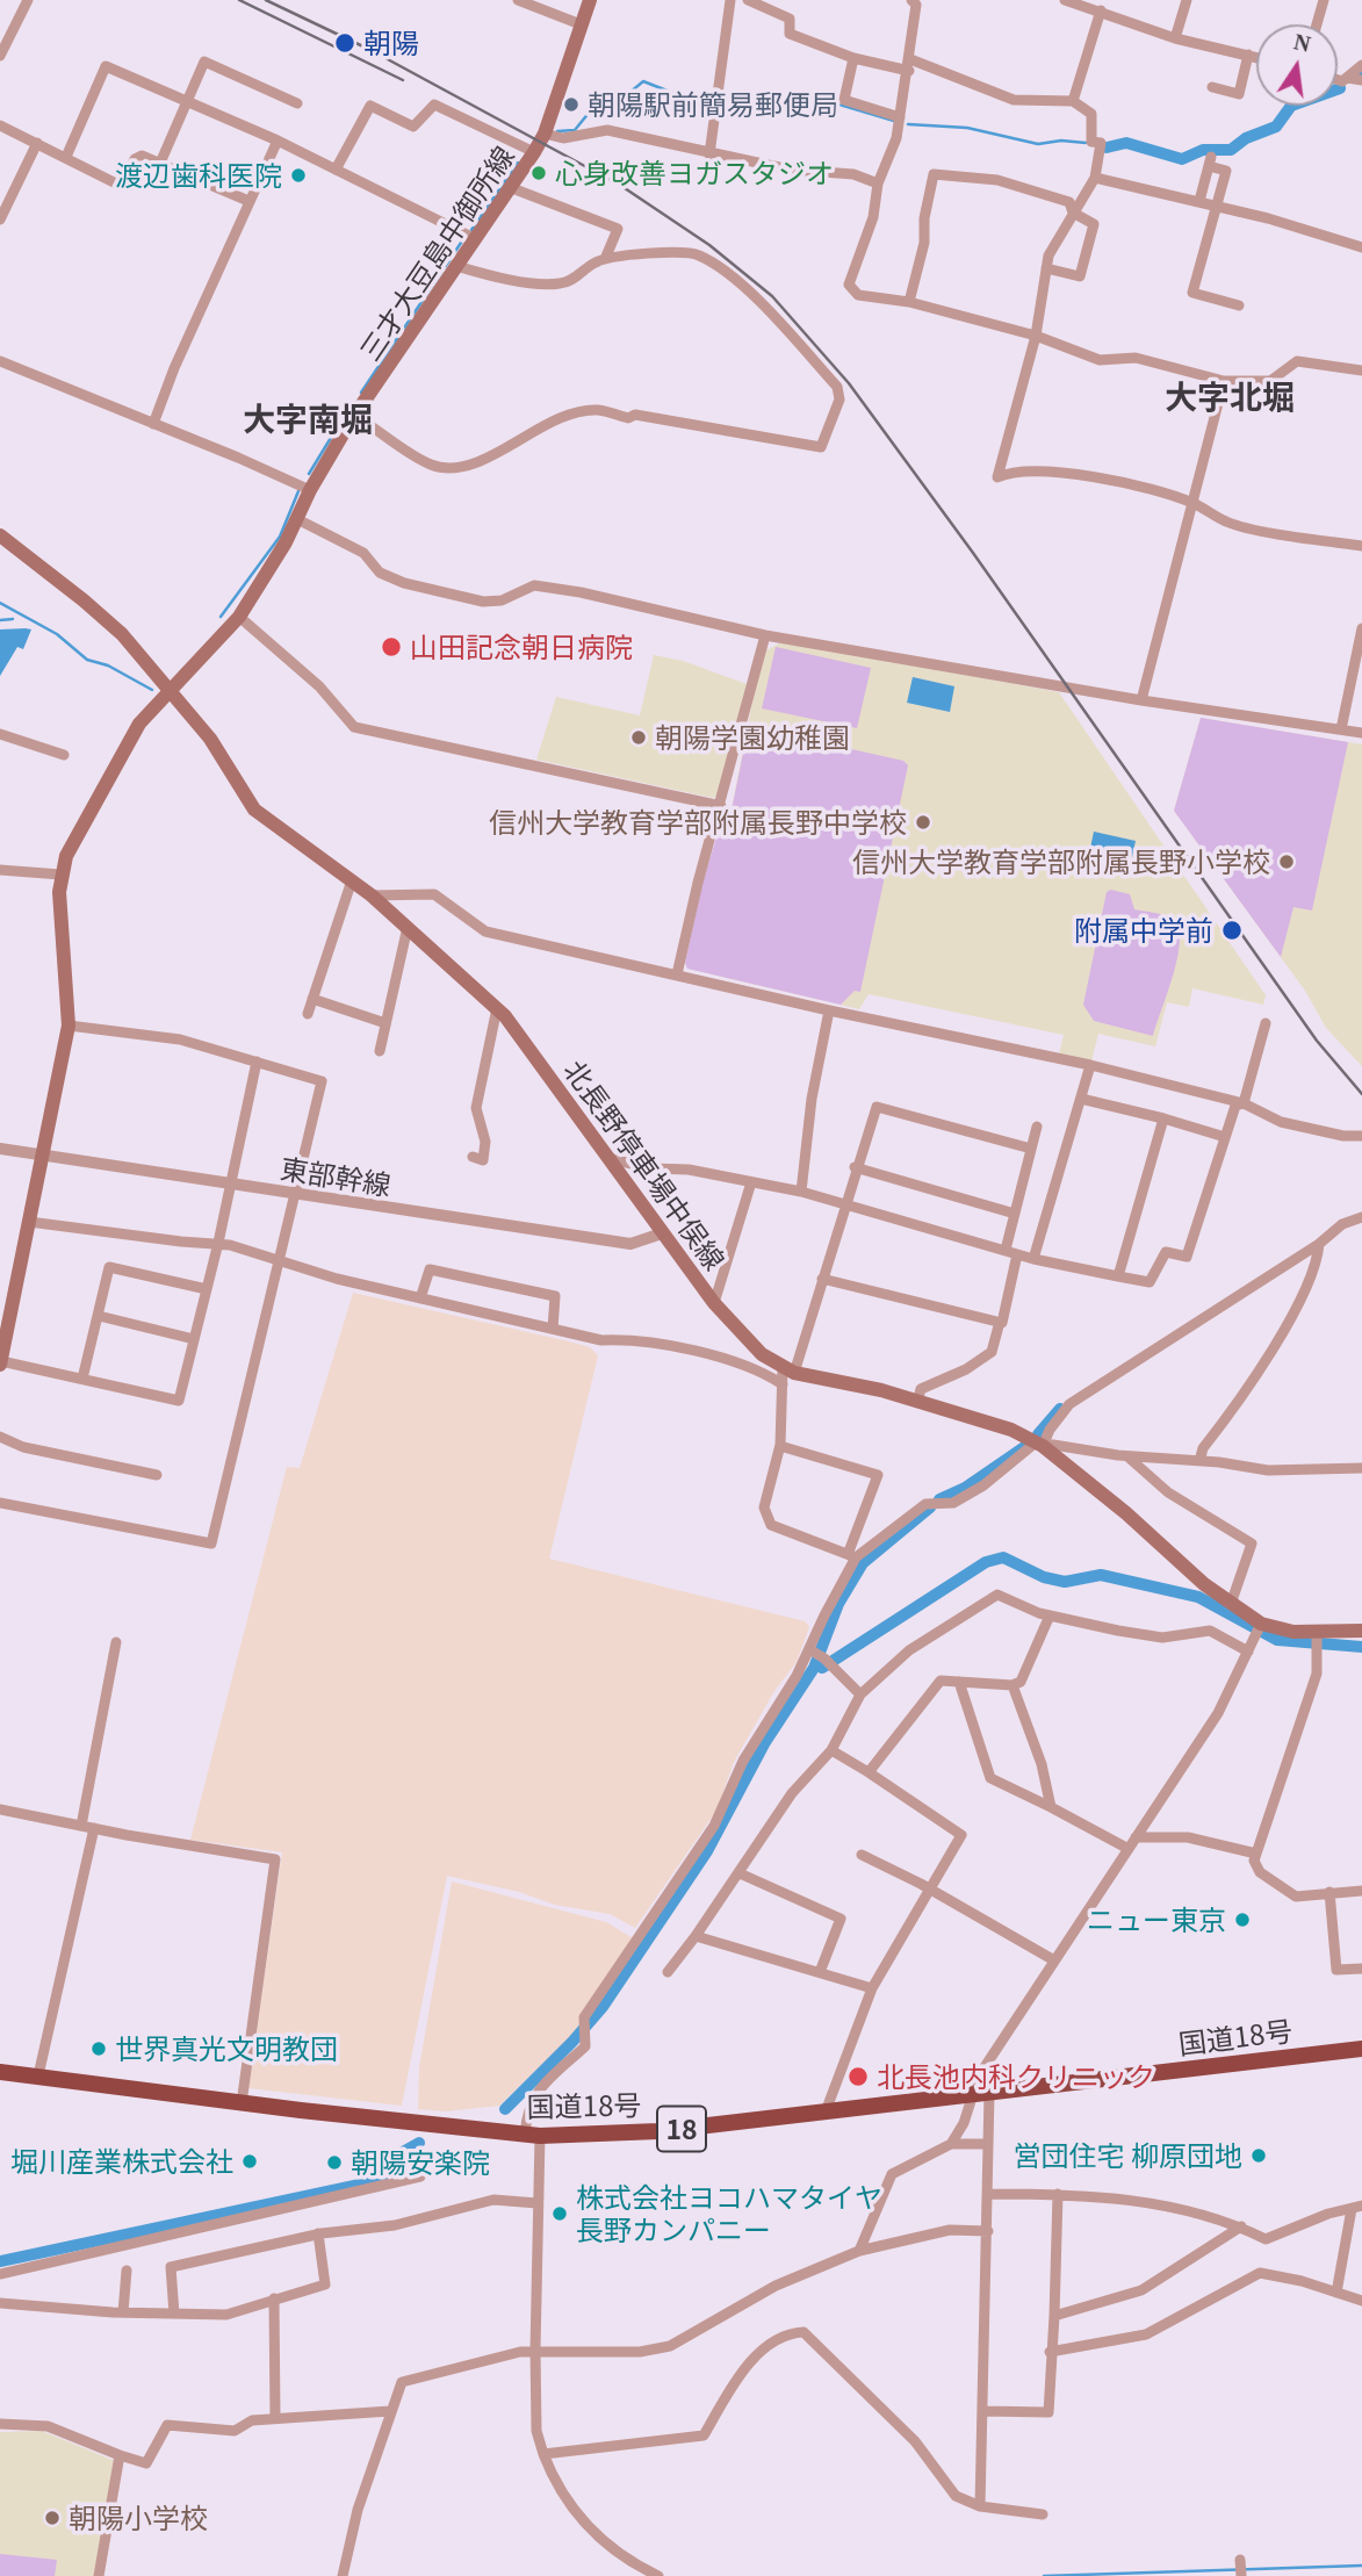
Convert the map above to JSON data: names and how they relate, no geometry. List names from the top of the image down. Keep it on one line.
{"streets":{"highway":["国道18号","18"],"main road":["三才大豆島中御所線","北長野停車場中俣線"],"street":["東部幹線"]},"crossings":[["三才大豆島中御所線","北長野停車場中俣線"],["三才大豆島中御所線","東部幹線"],["北長野停車場中俣線","東部幹線"]],"districts":["大字北堀","大字南堀"],"places":["朝陽","朝陽駅前簡易郵便局","心身改善ヨガスタジオ","渡辺歯科医院","山田記念朝日病院","朝陽学園幼稚園","信州大学教育学部附属長野中学校","信州大学教育学部附属長野小学校","附属中学前","ニュー東京","世界真光文明教団","北長池内科クリニック","営団住宅 柳原団地","堀川産業株式会社","朝陽安楽院","株式会社ヨコハマタイヤ 長野カンパニー","朝陽小学校"],"north":"top"}
